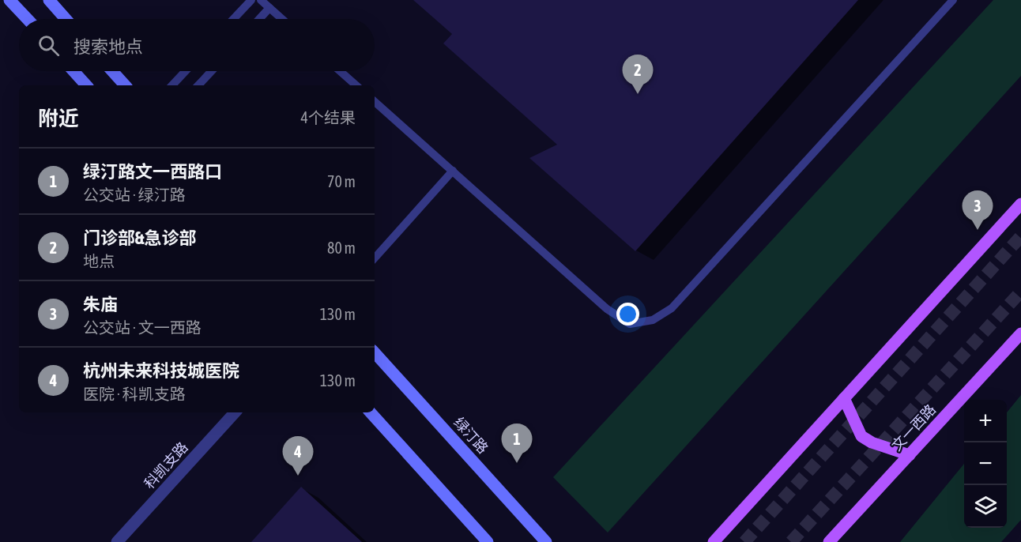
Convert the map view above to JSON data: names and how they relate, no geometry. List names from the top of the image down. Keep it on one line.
{"streets":{"main road":["文一西路","绿汀路"],"street":["科凯支路"]},"page":{"search":"搜索地点","pins":["2","3","1","4"],"heading":["附近","4个结果"],"list":[{"mark":"1","name":"绿汀路文一西路口","note":"公交站 · 绿汀路","value":"70 m"},{"mark":"2","name":"门诊部&急诊部","note":"地点","value":"80 m"},{"mark":"3","name":"朱庙","note":"公交站 · 文一西路","value":"130 m"},{"mark":"4","name":"杭州未来科技城医院","note":"医院 · 科凯支路","value":"130 m"}],"map_buttons":["+","−"]}}
